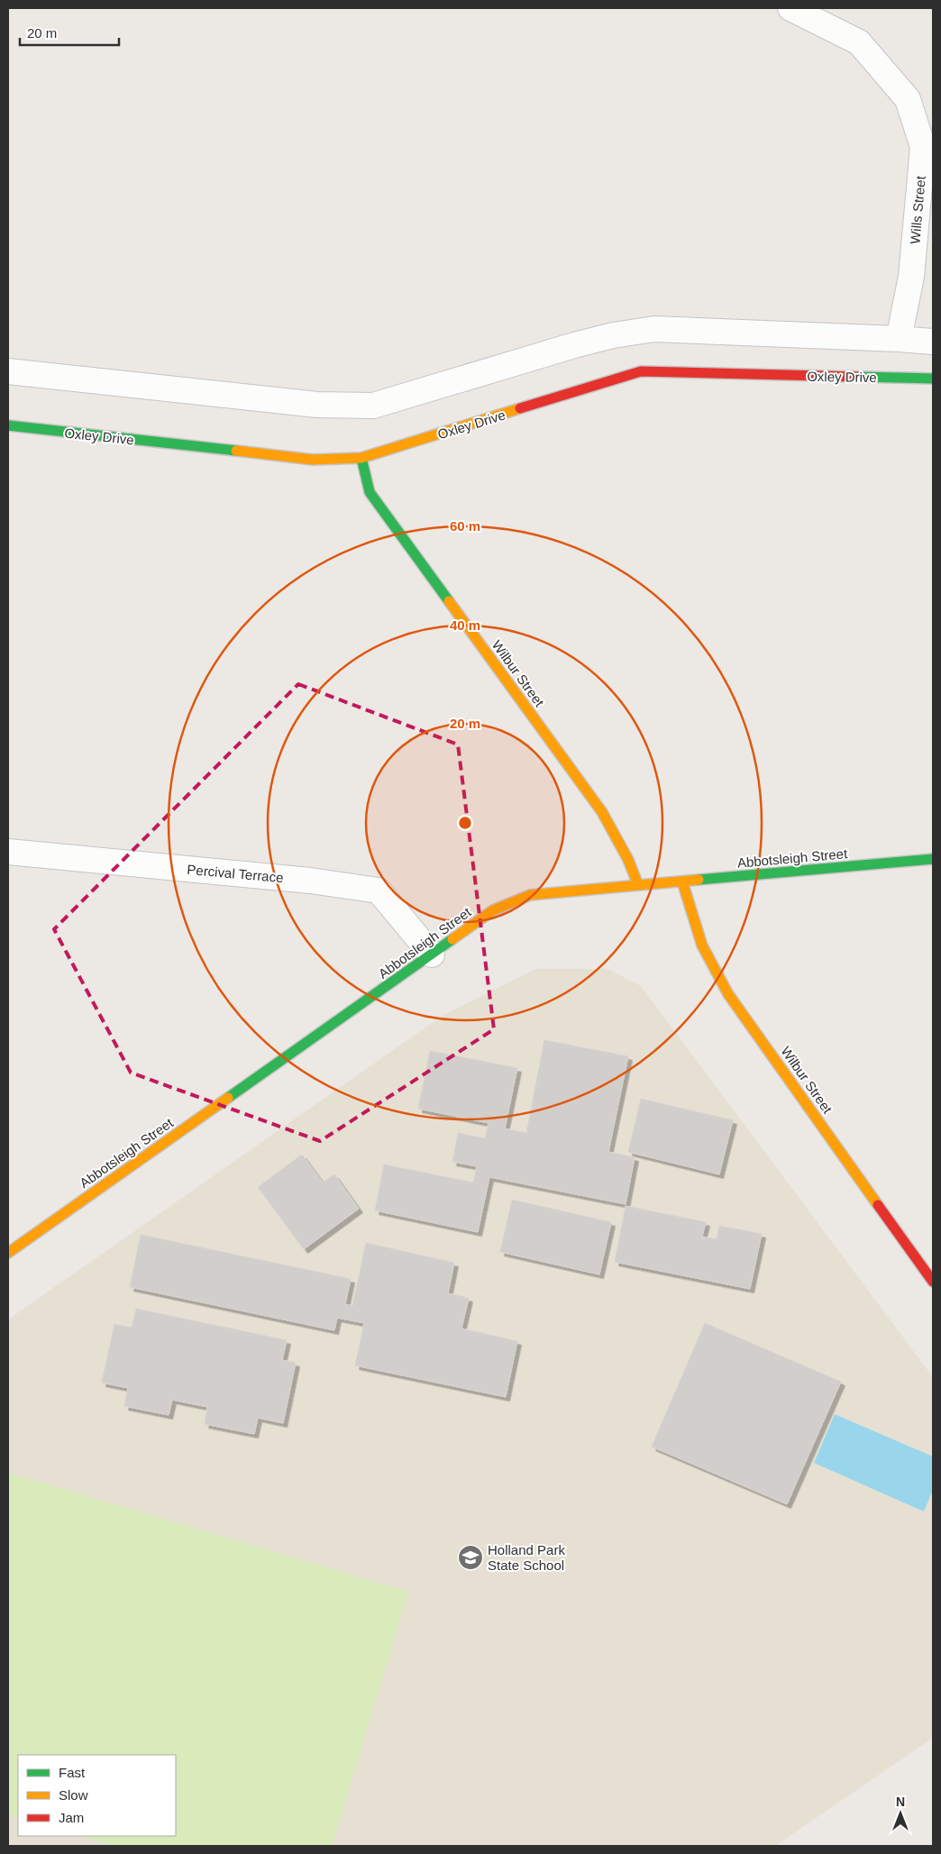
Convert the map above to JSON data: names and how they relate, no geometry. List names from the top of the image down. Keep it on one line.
{"streets":{"street":["Wills Street","Oxley Drive","Wilbur Street","Abbotsleigh Street","Percival Terrace"]},"crossings":[["Oxley Drive","Wilbur Street"],["Wilbur Street","Abbotsleigh Street"],["Abbotsleigh Street","Percival Terrace"]],"places":{"school or university":["Holland Park State School"]},"legend":["Fast","Slow","Jam"],"scale_bar":"20 m","north":"top","rings":["60 m","40 m","20 m"]}
